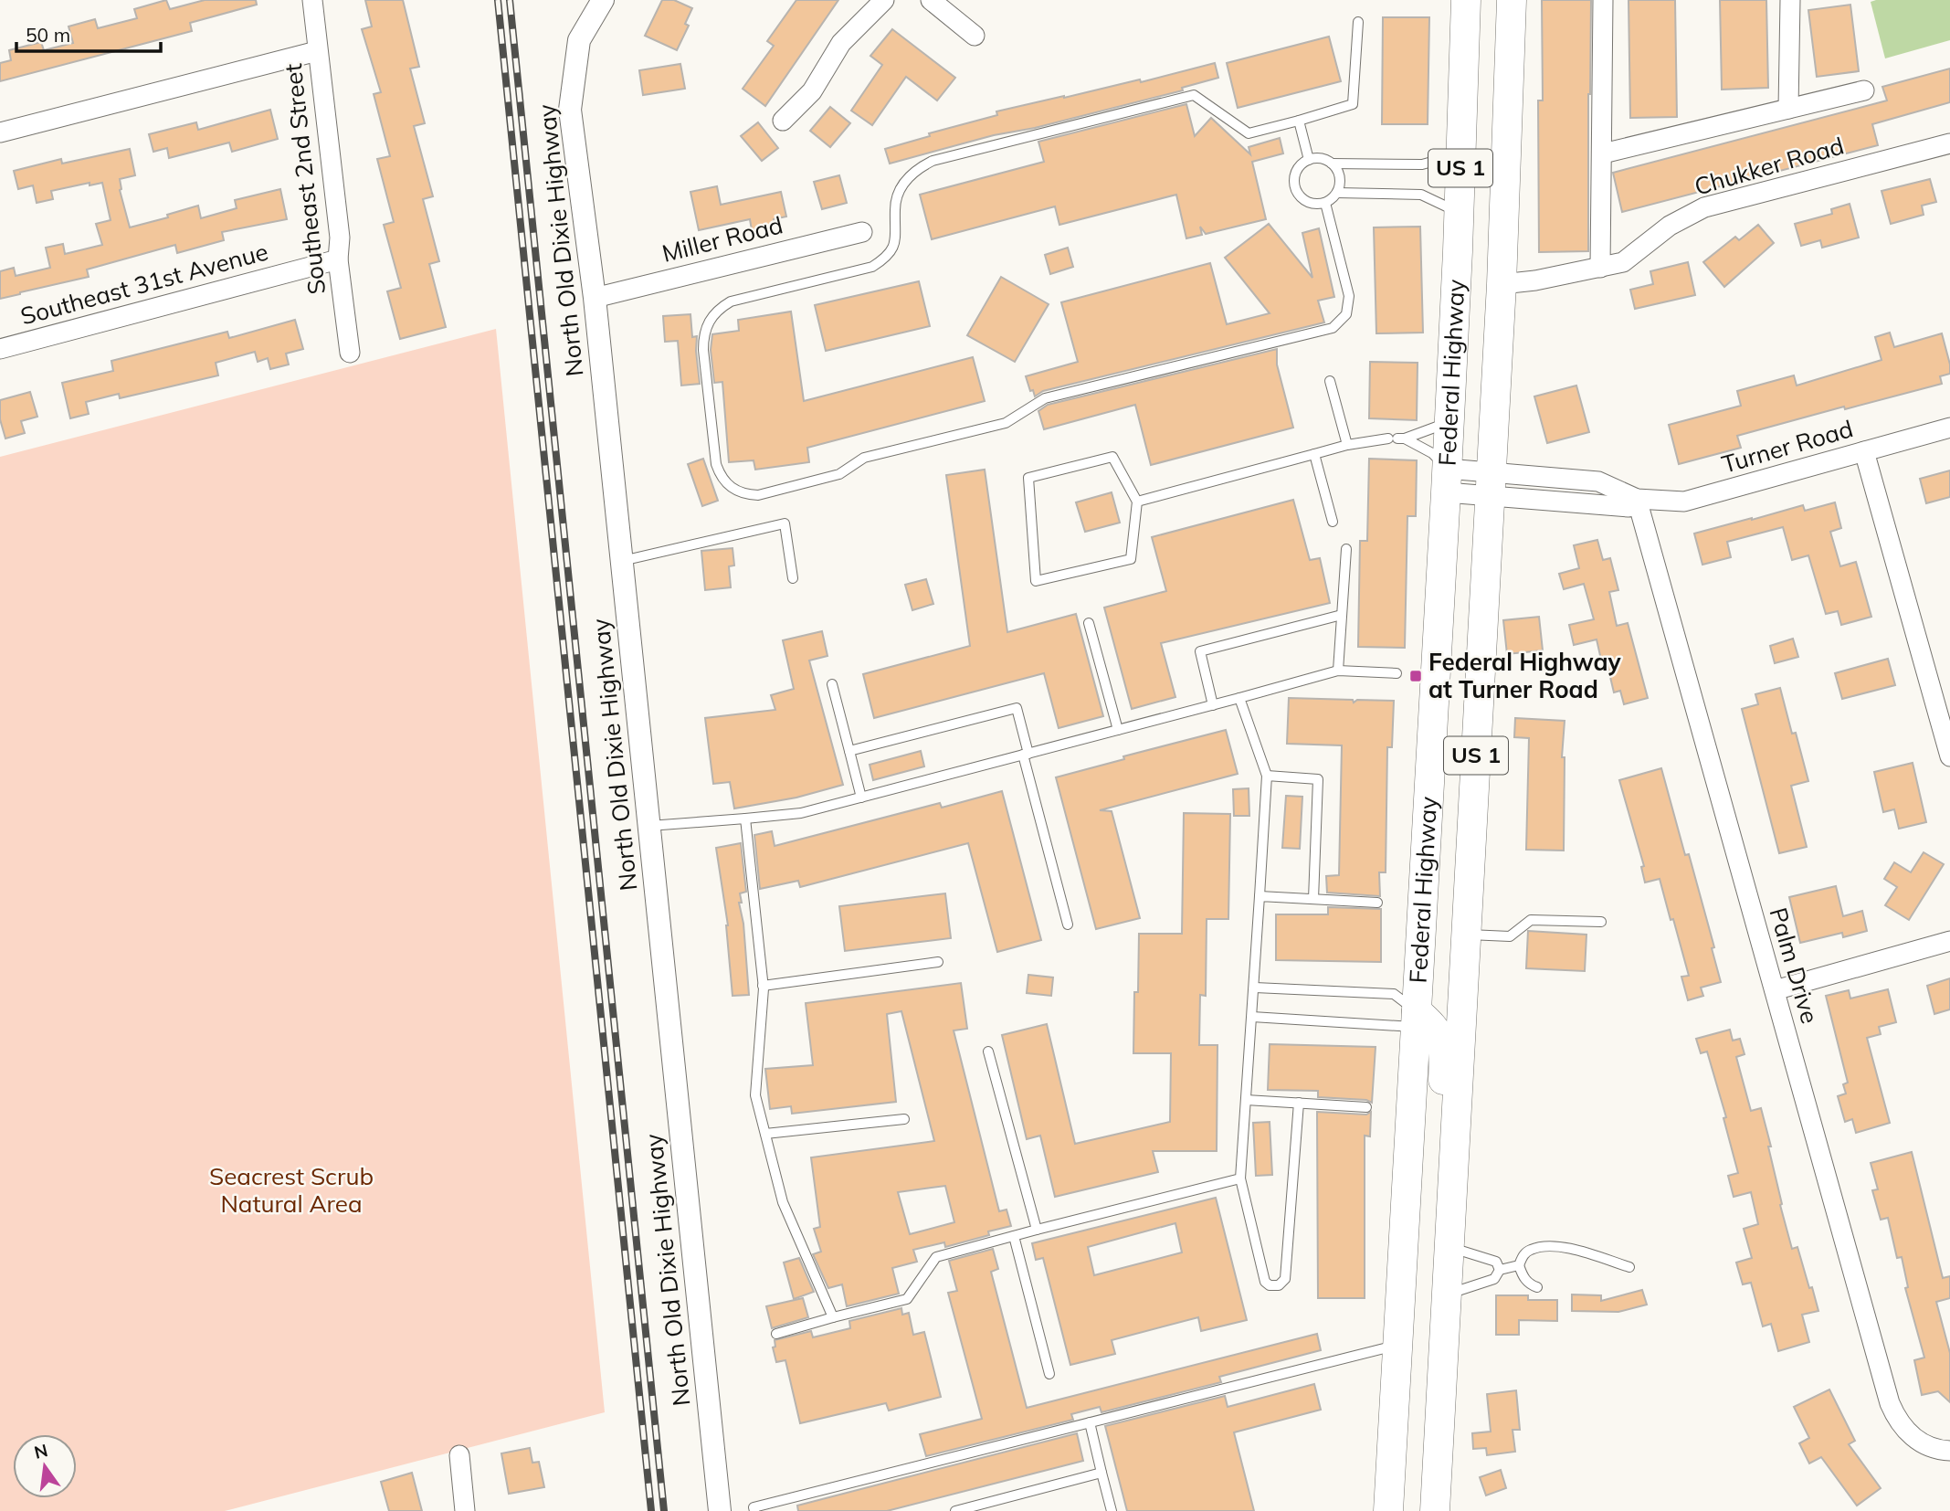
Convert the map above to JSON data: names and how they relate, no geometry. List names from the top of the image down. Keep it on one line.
{"streets":{"main road":["US 1","Federal Highway"],"street":["Chukker Road","Southeast 2nd Street","Miller Road","North Old Dixie Highway","Southeast 31st Avenue","Turner Road","Palm Drive"]},"crossings":[["Chukker Road","Federal Highway"],["Southeast 2nd Street","Southeast 31st Avenue"],["Miller Road","North Old Dixie Highway"],["Federal Highway","Turner Road"],["Turner Road","Palm Drive"]],"parks":["Seacrest Scrub Natural Area"],"places":{"transit":["Federal Highway at Turner Road"]},"scale_bar":"50 m","north":"top"}
